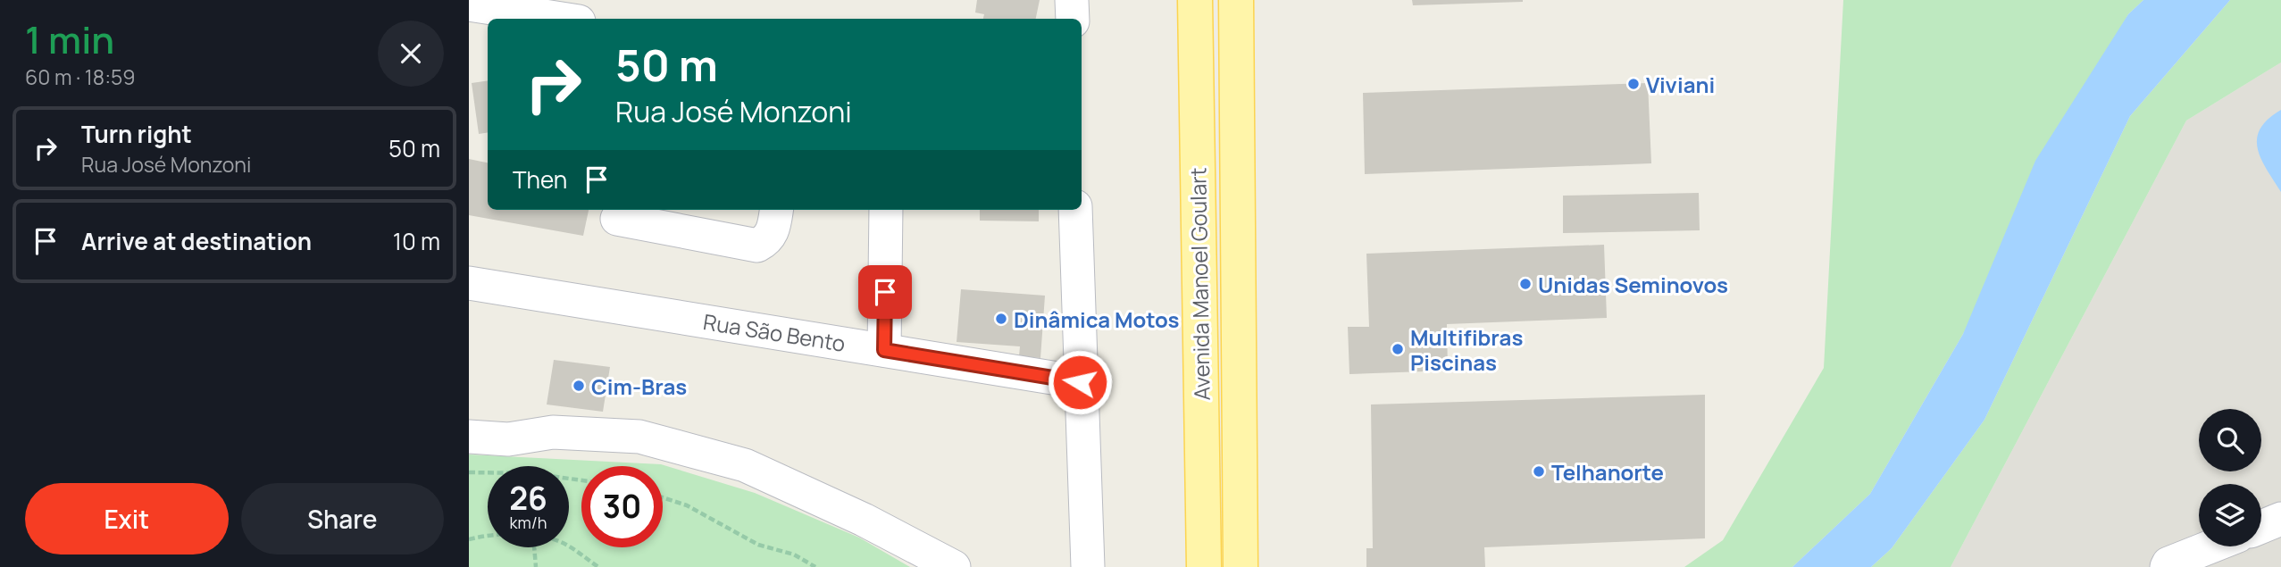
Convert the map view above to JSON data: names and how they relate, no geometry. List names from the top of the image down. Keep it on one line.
{"streets":{"main road":["Avenida Manoel Goulart"],"street":["Rua São Bento"]},"places":["Viviani","Unidas Seminovos","Dinâmica Motos","Multifibras Piscinas","Cim-Bras","Telhanorte"],"page":{"heading":["1 min","60 m · 18:59"],"turn":["50 m","Rua José Monzoni"],"list":[{"name":"Turn right","note":"Rua José Monzoni","value":"50 m"},{"name":"Arrive at destination","value":"10 m"}],"then":"Then","speed":"26 km/h","limit":"30","buttons":["Exit","Share"]}}
